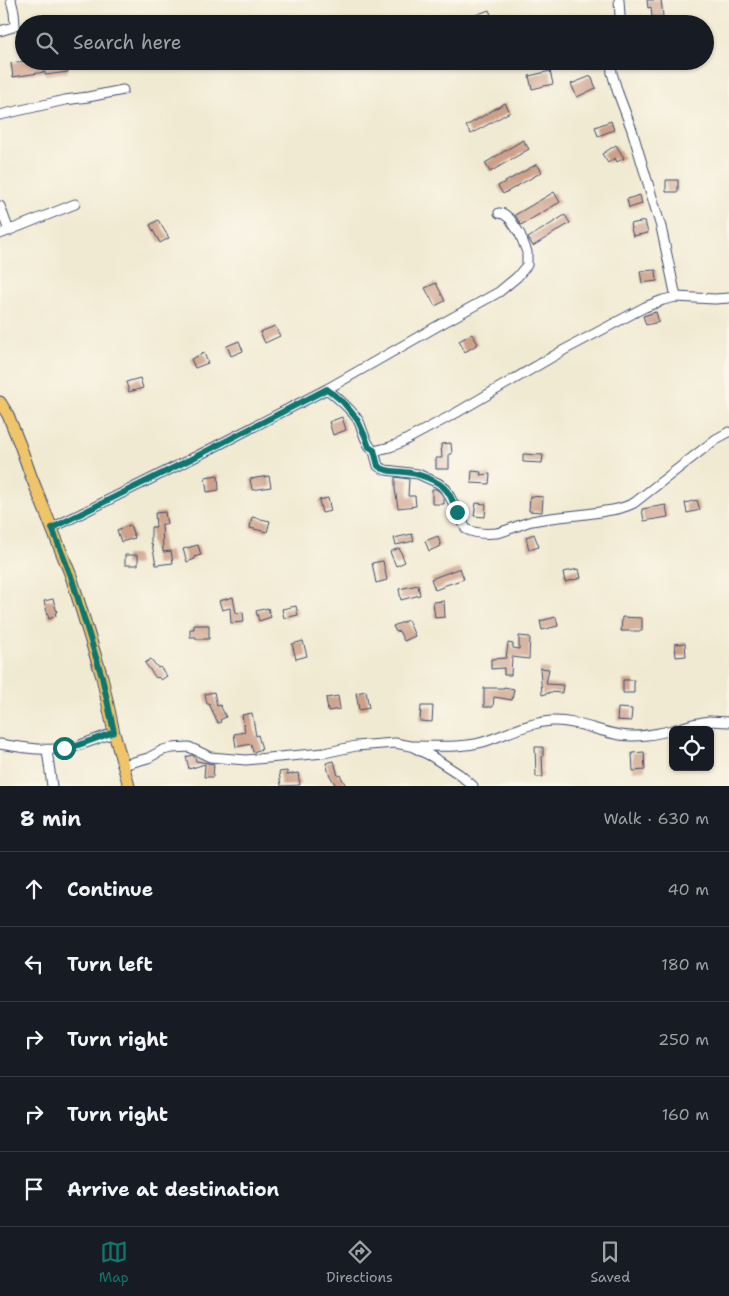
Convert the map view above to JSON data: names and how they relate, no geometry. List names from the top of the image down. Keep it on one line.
{"page":{"search":"Search here","heading":["8 min","Walk · 630 m"],"list":[["Continue","40 m"],["Turn left","180 m"],["Turn right","250 m"],["Turn right","160 m"],"Arrive at destination"],"nav":["Map","Directions","Saved"]}}
